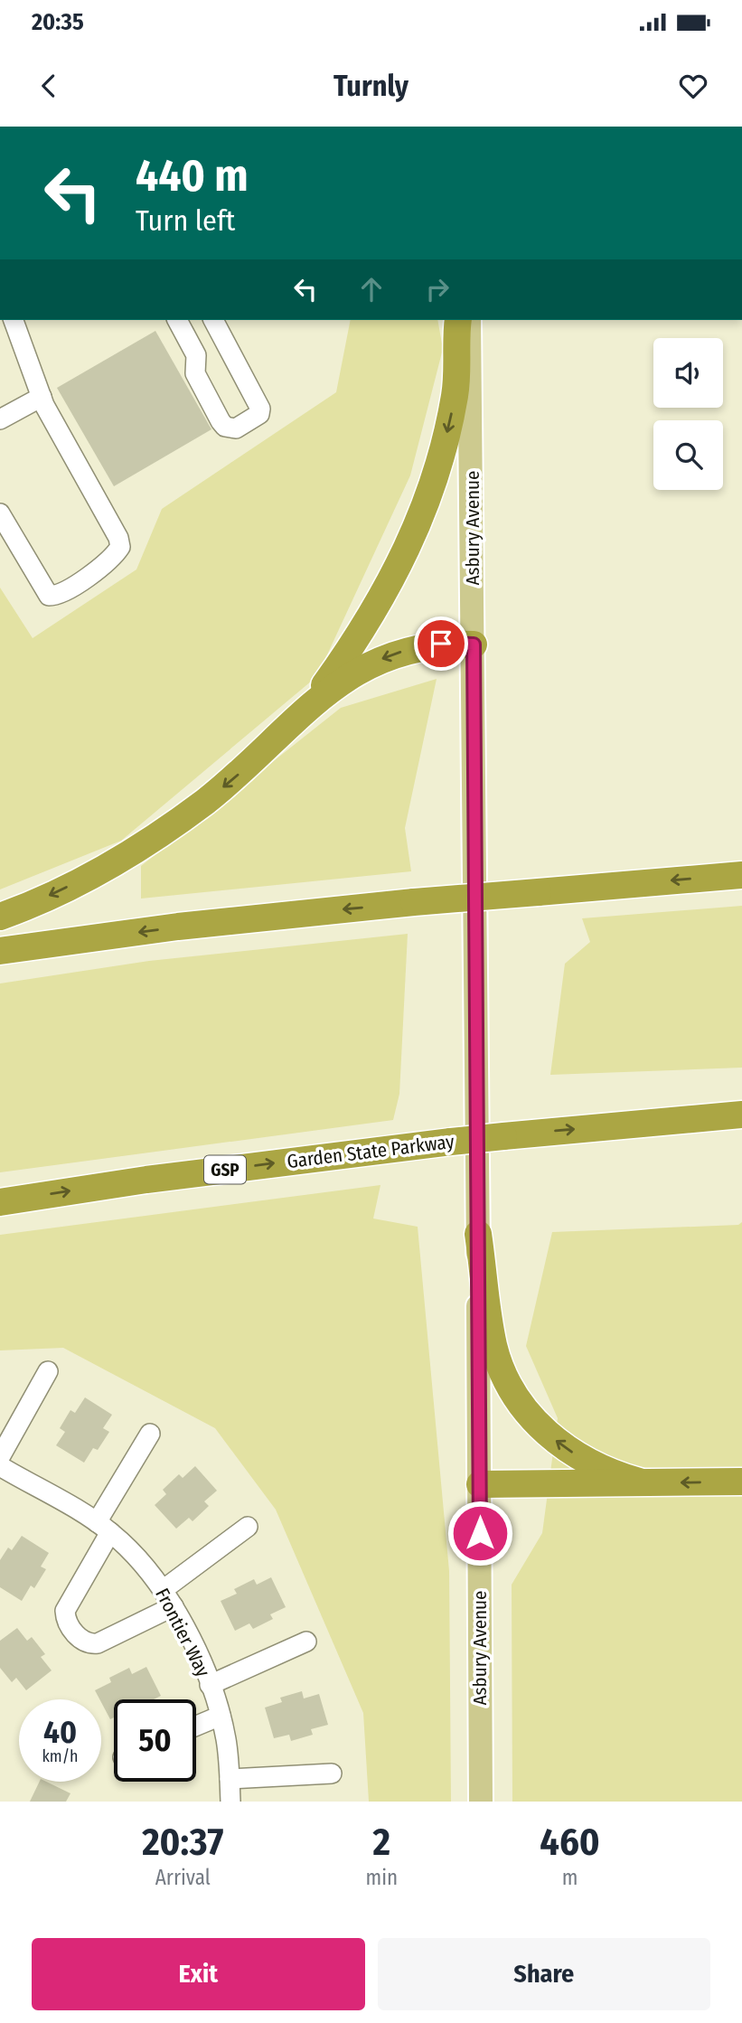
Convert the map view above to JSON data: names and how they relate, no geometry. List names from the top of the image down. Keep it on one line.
{"streets":{"highway":["Garden State Parkway","GSP"],"main road":["Asbury Avenue"],"street":["Frontier Way"]},"page":{"status":"20:35","header":"Turnly","turn":["440 m","Turn left"],"speed":"40 km/h","limit":"50","eta":["20:37","Arrival","2","min","460","m"],"buttons":["Exit","Share"]}}
